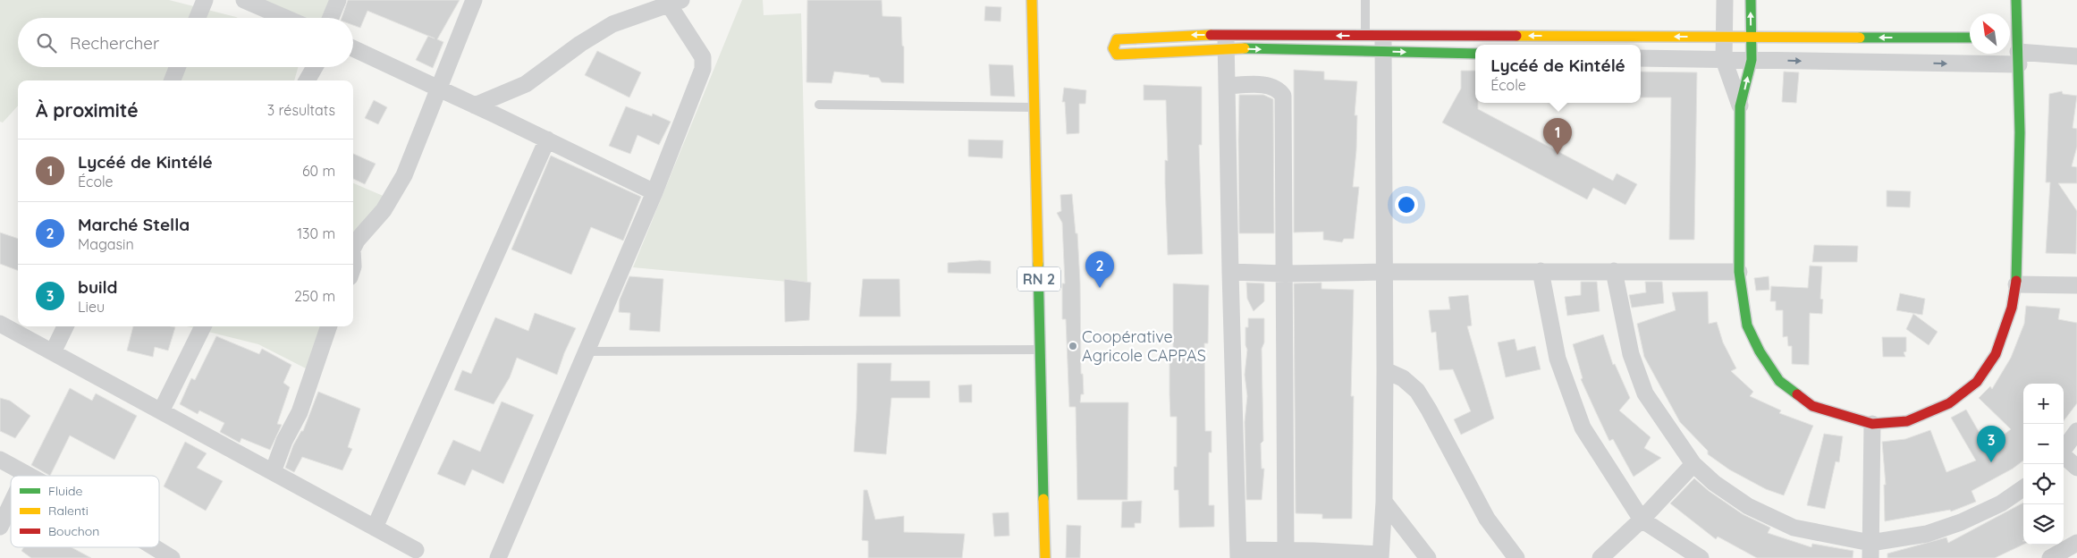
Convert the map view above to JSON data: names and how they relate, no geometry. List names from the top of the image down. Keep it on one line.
{"streets":{"main road":["RN 2"]},"places":["Coopérative Agricole CAPPAS"],"legend":["Fluide","Ralenti","Bouchon"],"north":"top left","page":{"search":"Rechercher","popup":["Lycéé de Kintélé","École"],"heading":["À proximité","3 résultats"],"pins":["1","2","3"],"list":[{"mark":"1","name":"Lycéé de Kintélé","note":"École","value":"60 m"},{"mark":"2","name":"Marché Stella","note":"Magasin","value":"130 m"},{"mark":"3","name":"build","note":"Lieu","value":"250 m"}],"map_buttons":["+","−"]}}
